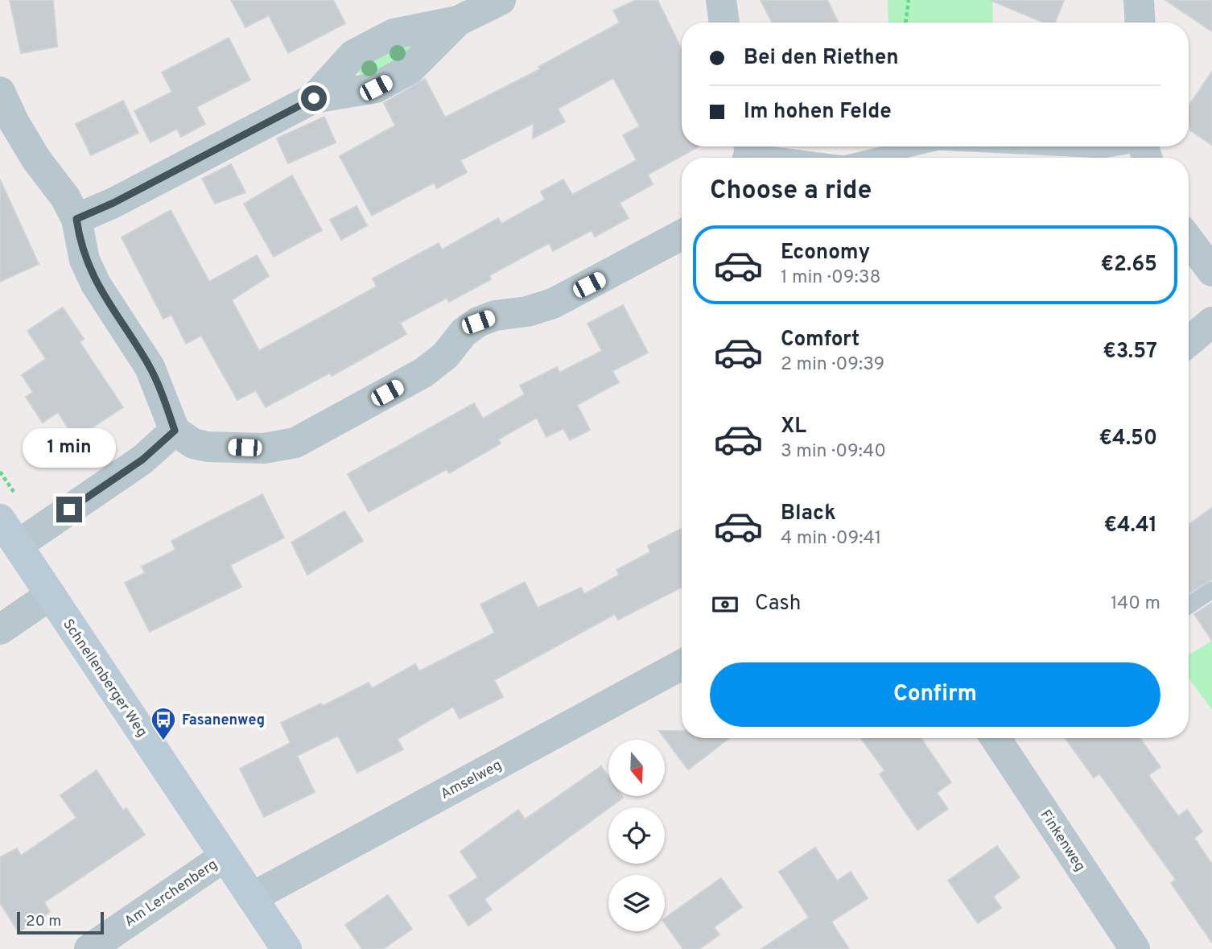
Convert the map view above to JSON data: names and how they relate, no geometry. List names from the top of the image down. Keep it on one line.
{"streets":{"street":["Schnellenberger Weg","Amselweg","Finkenweg","Am Lerchenberg"]},"crossings":[["Schnellenberger Weg","Amselweg"],["Schnellenberger Weg","Am Lerchenberg"]],"places":{"bus stop":["Fasanenweg"]},"scale_bar":"20 m","north":"bottom","page":{"banner":["Bei den Riethen","Im hohen Felde"],"heading":"Choose a ride","list":[{"name":"Economy","note":"1 min · 09:38","value":"€2.65"},{"name":"Comfort","note":"2 min · 09:39","value":"€3.57"},{"name":"XL","note":"3 min · 09:40","value":"€4.50"},{"name":"Black","note":"4 min · 09:41","value":"€4.41"}],"bubble":"1 min","pay":["Cash","140 m"],"buttons":"Confirm","scale":"20 m"}}
